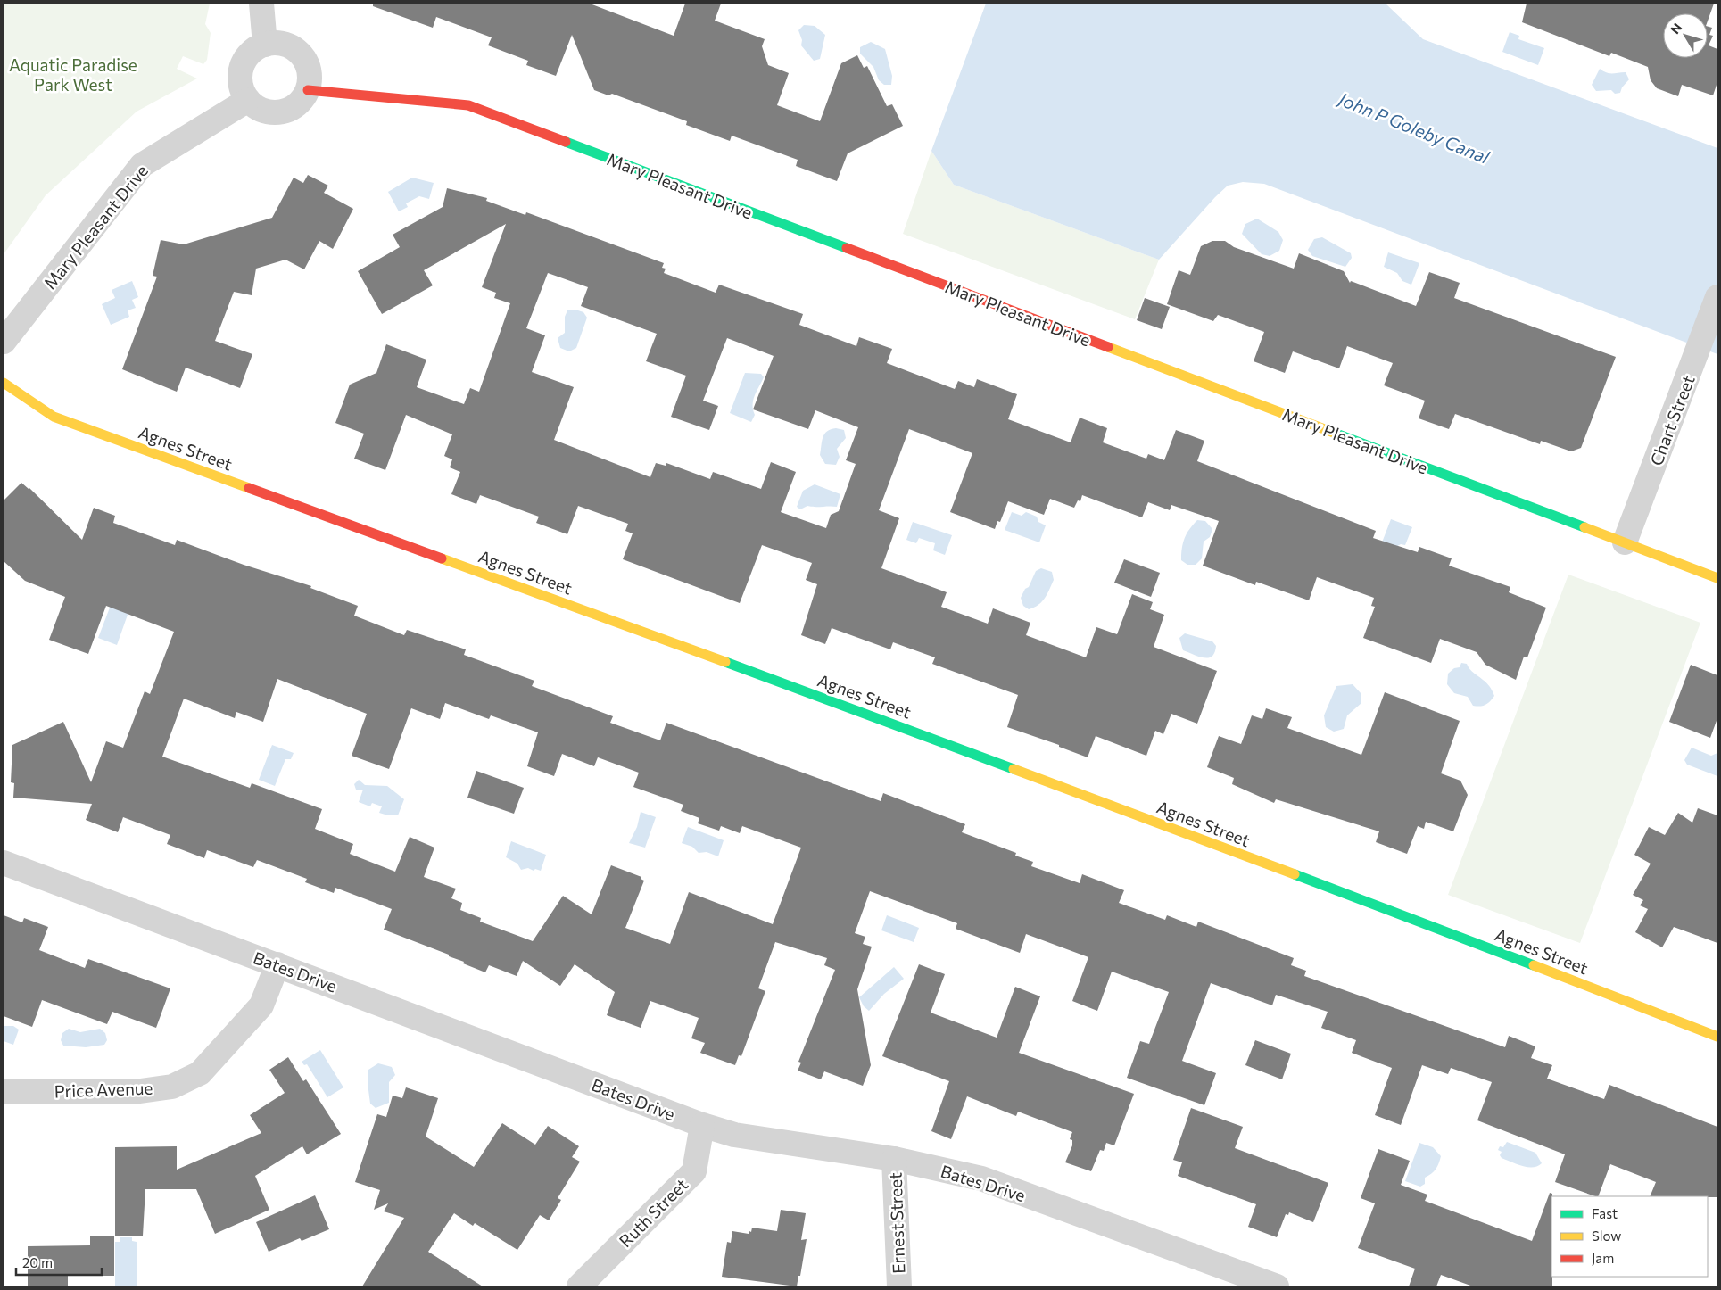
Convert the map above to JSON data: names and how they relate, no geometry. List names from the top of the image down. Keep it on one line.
{"streets":{"street":["Mary Pleasant Drive","Chart Street","Agnes Street","Bates Drive","Price Avenue","Ruth Street","Ernest Street"]},"crossings":[["Mary Pleasant Drive","Chart Street"],["Bates Drive","Price Avenue"],["Bates Drive","Ruth Street"],["Bates Drive","Ernest Street"]],"water":["John P Goleby Canal"],"parks":["Aquatic Paradise Park West"],"legend":["Fast","Slow","Jam"],"scale_bar":"20 m","north":"top left"}
